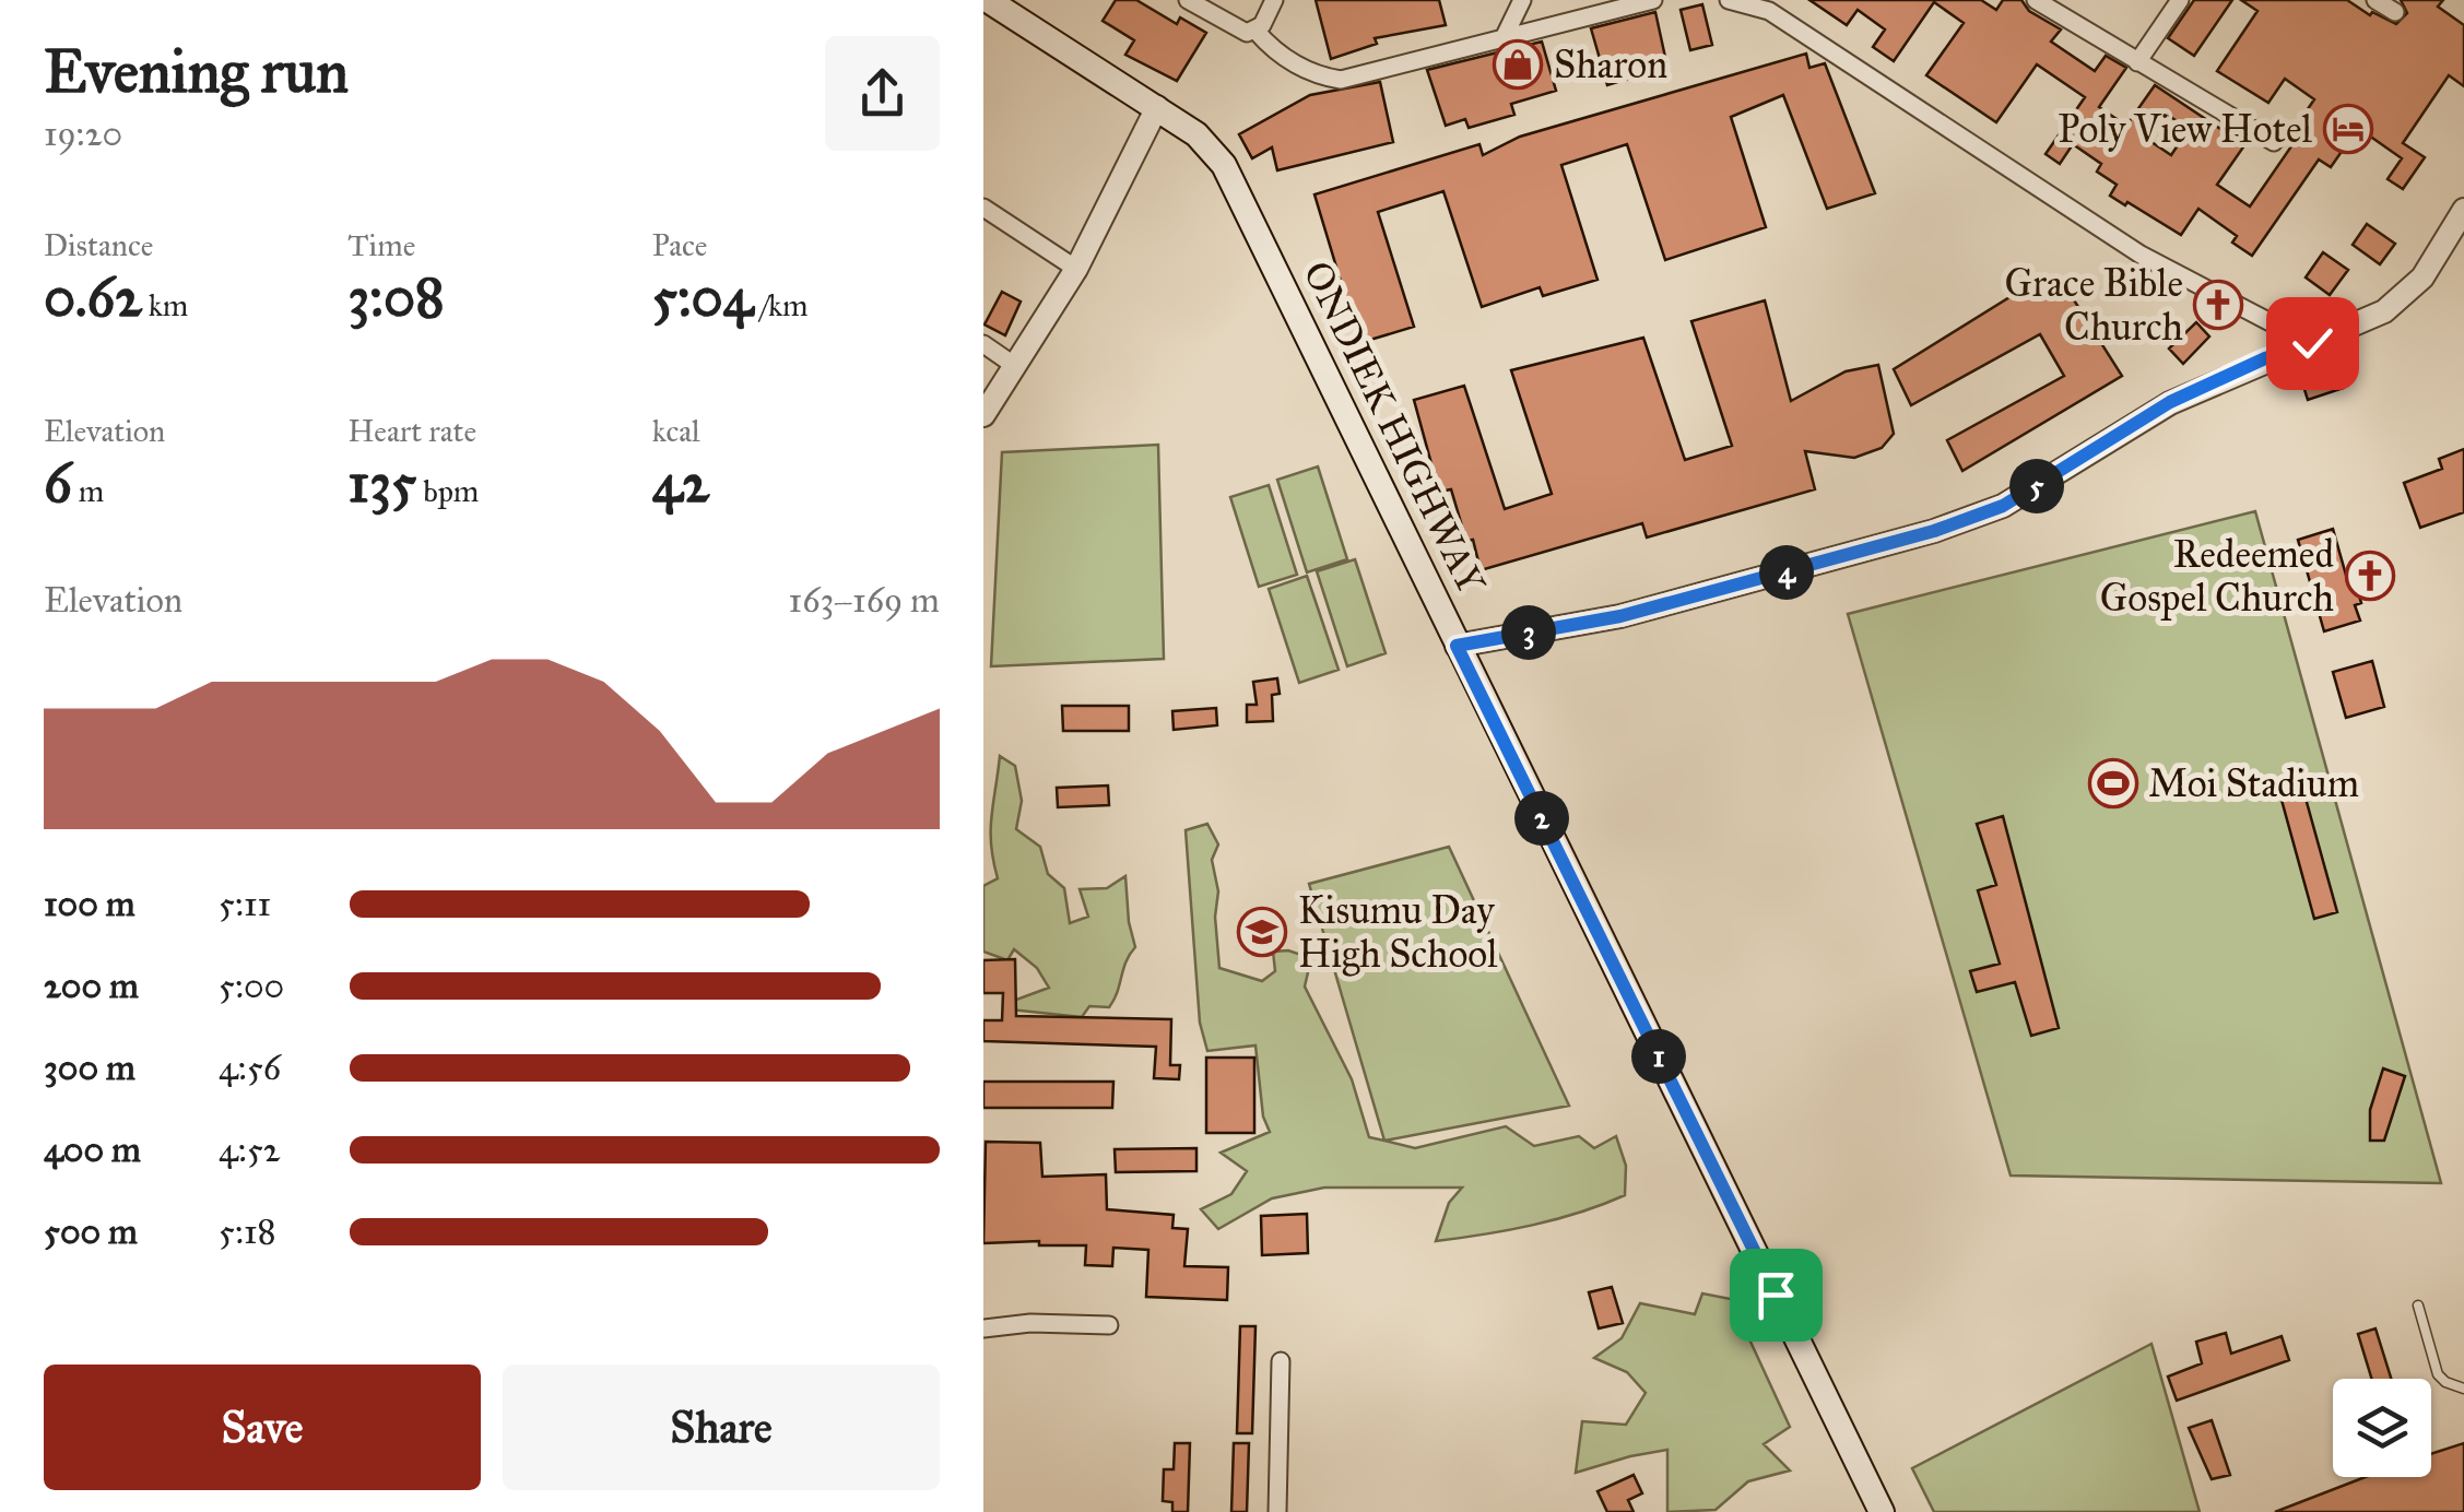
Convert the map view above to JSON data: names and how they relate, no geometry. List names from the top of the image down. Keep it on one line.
{"streets":{"main road":["ONDIEK HIGHWAY"]},"places":{"shop":["Sharon"],"hotel":["Poly View Hotel"],"church":["Grace Bible Church","Redeemed Gospel Church"],"sports":["Moi Stadium"],"school or university":["Kisumu Day High School"]},"page":{"heading":["Evening run","19:20"],"stats":[["Distance","0.62 km"],["Time","3:08"],["Pace","5:04 /km"],["Elevation","6 m"],["Heart rate","135 bpm"],["kcal","42"]],"pins":["5","4","3","2","1"],"chart":["Elevation","163–169 m"],"list":[{"name":"100 m","note":"5:11"},{"name":"200 m","note":"5:00"},{"name":"300 m","note":"4:56"},{"name":"400 m","note":"4:52"},{"name":"500 m","note":"5:18"}],"buttons":["Save","Share"]}}
